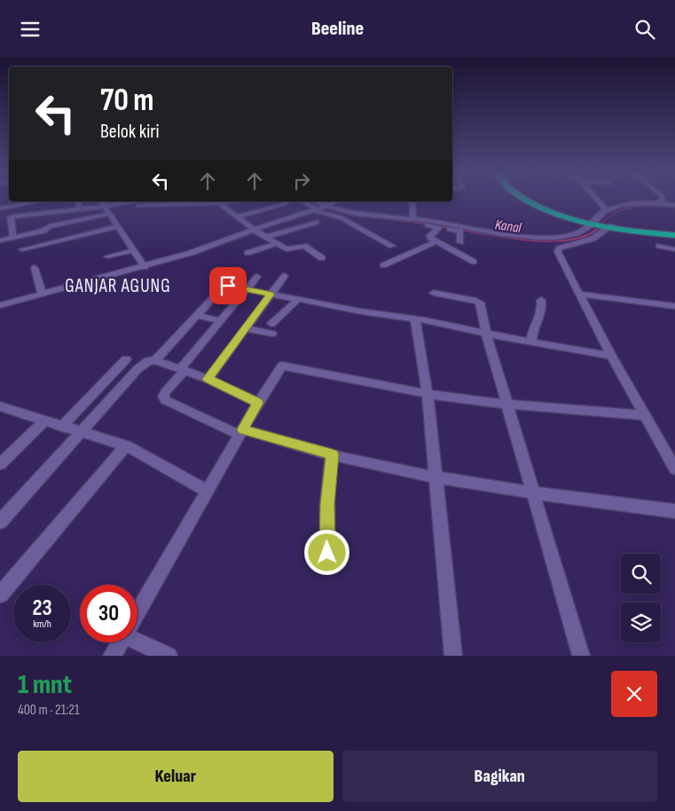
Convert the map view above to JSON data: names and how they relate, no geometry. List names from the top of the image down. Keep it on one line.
{"districts":["GANJAR AGUNG"],"water":["Kanal"],"page":{"header":"Beeline","turn":["70 m","Belok kiri"],"speed":"23 km/h","limit":"30","heading":["1 mnt","400 m · 21:21"],"buttons":["Keluar","Bagikan"]}}
